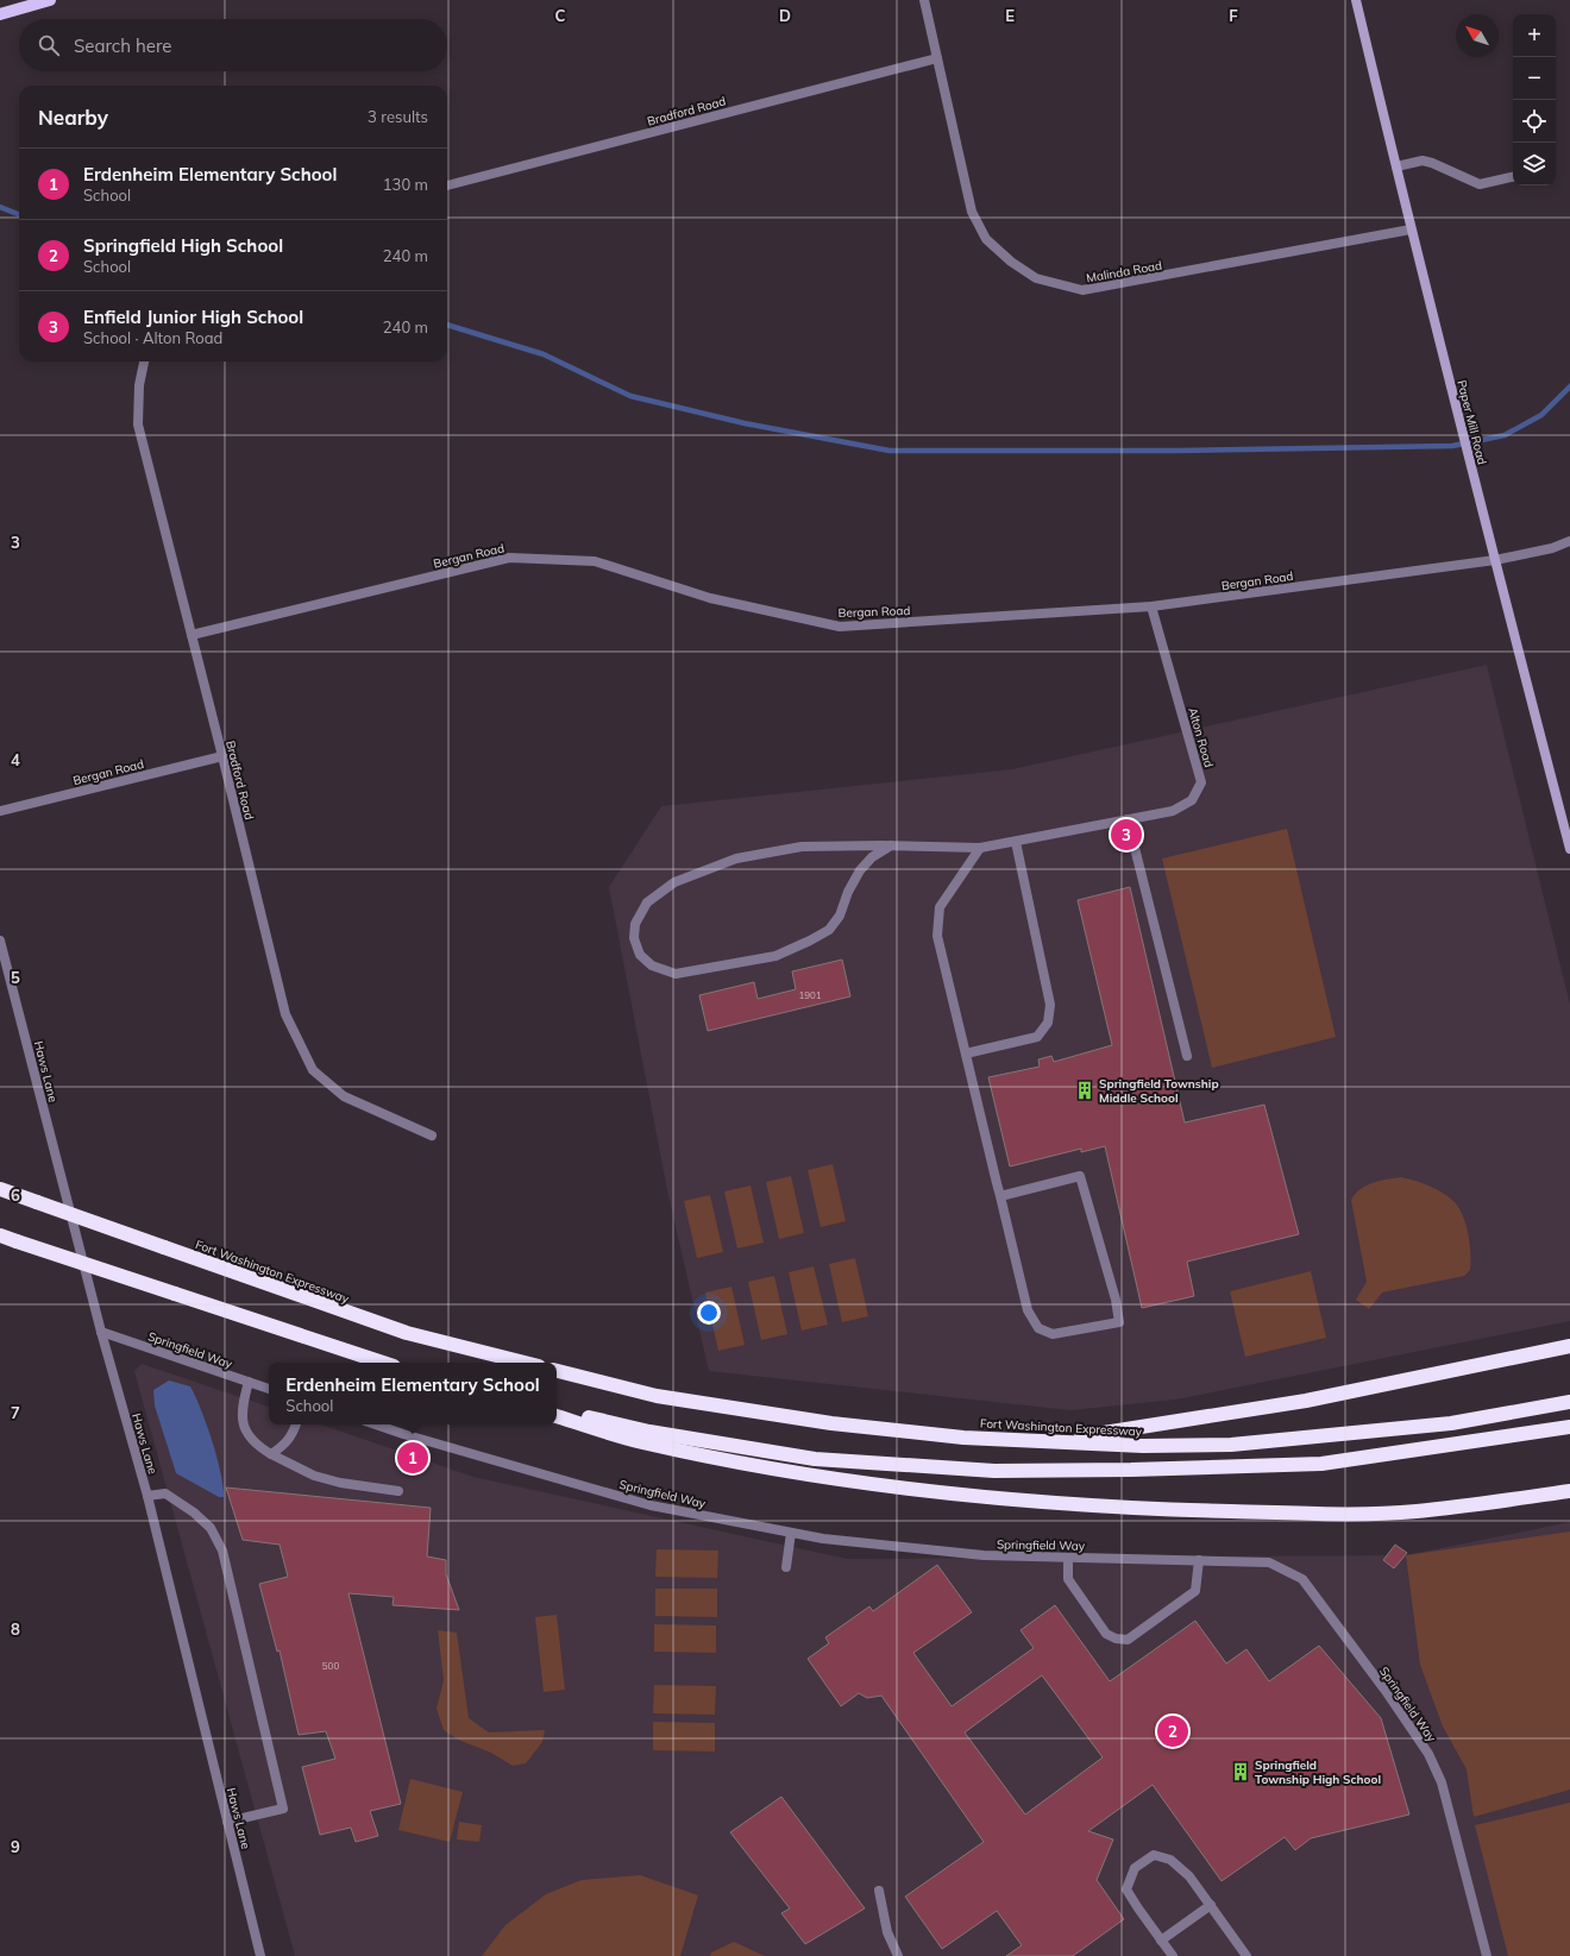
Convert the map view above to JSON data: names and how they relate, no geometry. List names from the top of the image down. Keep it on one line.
{"streets":{"highway":["Fort Washington Expressway"],"main road":["Paper Mill Road"],"street":["Bradford Road","Malinda Road","Bergan Road","Alton Road","Haws Lane","Springfield Way"]},"crossings":[["Bradford Road","Malinda Road"],["Bradford Road","Bergan Road"],["Malinda Road","Paper Mill Road"],["Paper Mill Road","Bergan Road"],["Bergan Road","Alton Road"],["Haws Lane","Springfield Way"]],"places":{"building":["Springfield Township Middle School","Springfield Township High School"]},"house_numbers":["1901","500"],"north":"top left","page":{"map_buttons":["+","−"],"search":"Search here","heading":["Nearby","3 results"],"list":[{"mark":"1","name":"Erdenheim Elementary School","note":"School","value":"130 m"},{"mark":"2","name":"Springfield High School","note":"School","value":"240 m"},{"mark":"3","name":"Enfield Junior High School","note":"School · Alton Road","value":"240 m"}],"pins":["3","1","2"],"popup":["Erdenheim Elementary School","School"]},"grid":{"columns":["C","D","E","F"],"rows":["3","4","5","6","7","8","9"]}}
